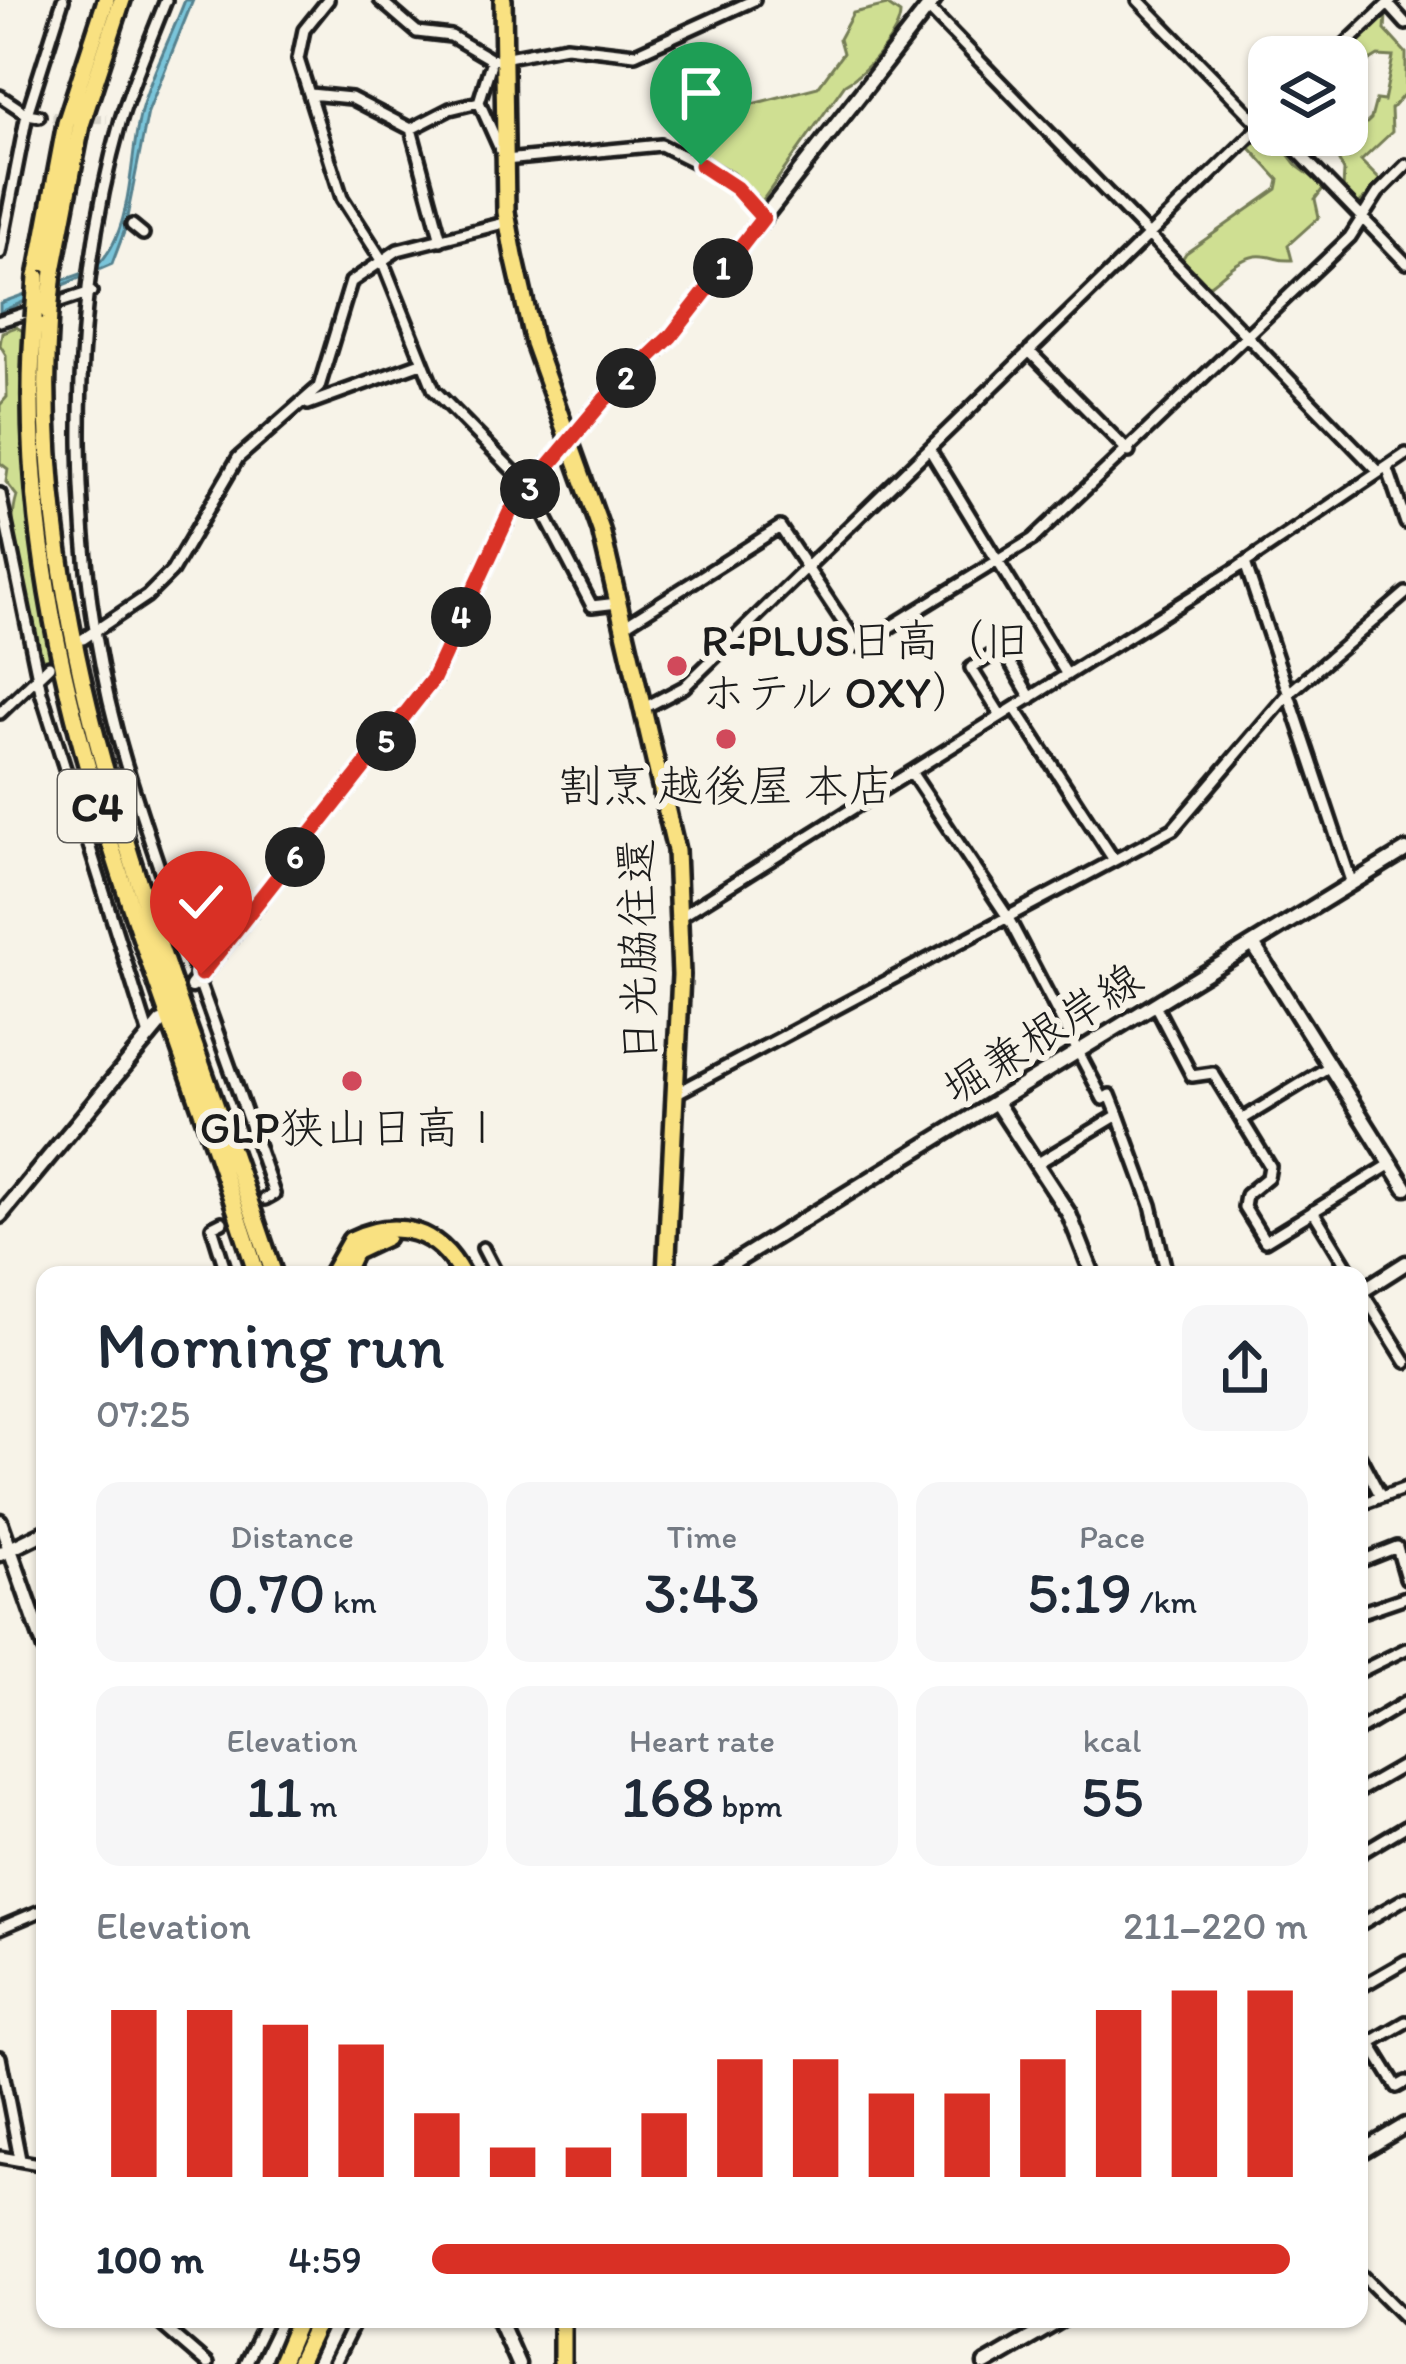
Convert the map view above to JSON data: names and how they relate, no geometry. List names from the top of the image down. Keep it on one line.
{"streets":{"highway":["C4","日光脇往還"],"street":["堀兼根岸線"]},"places":["R-PLUS日高（旧 ホテル OXY）","割烹 越後屋 本店","GLP狭山日高Ⅰ"],"page":{"pins":["1","2","3","4","5","6"],"heading":["Morning run","07:25"],"stats":[["Distance","0.70 km"],["Time","3:43"],["Pace","5:19 /km"],["Elevation","11 m"],["Heart rate","168 bpm"],["kcal","55"]],"chart":["Elevation","211–220 m"],"list":[{"name":"100 m","note":"4:59"}]}}
